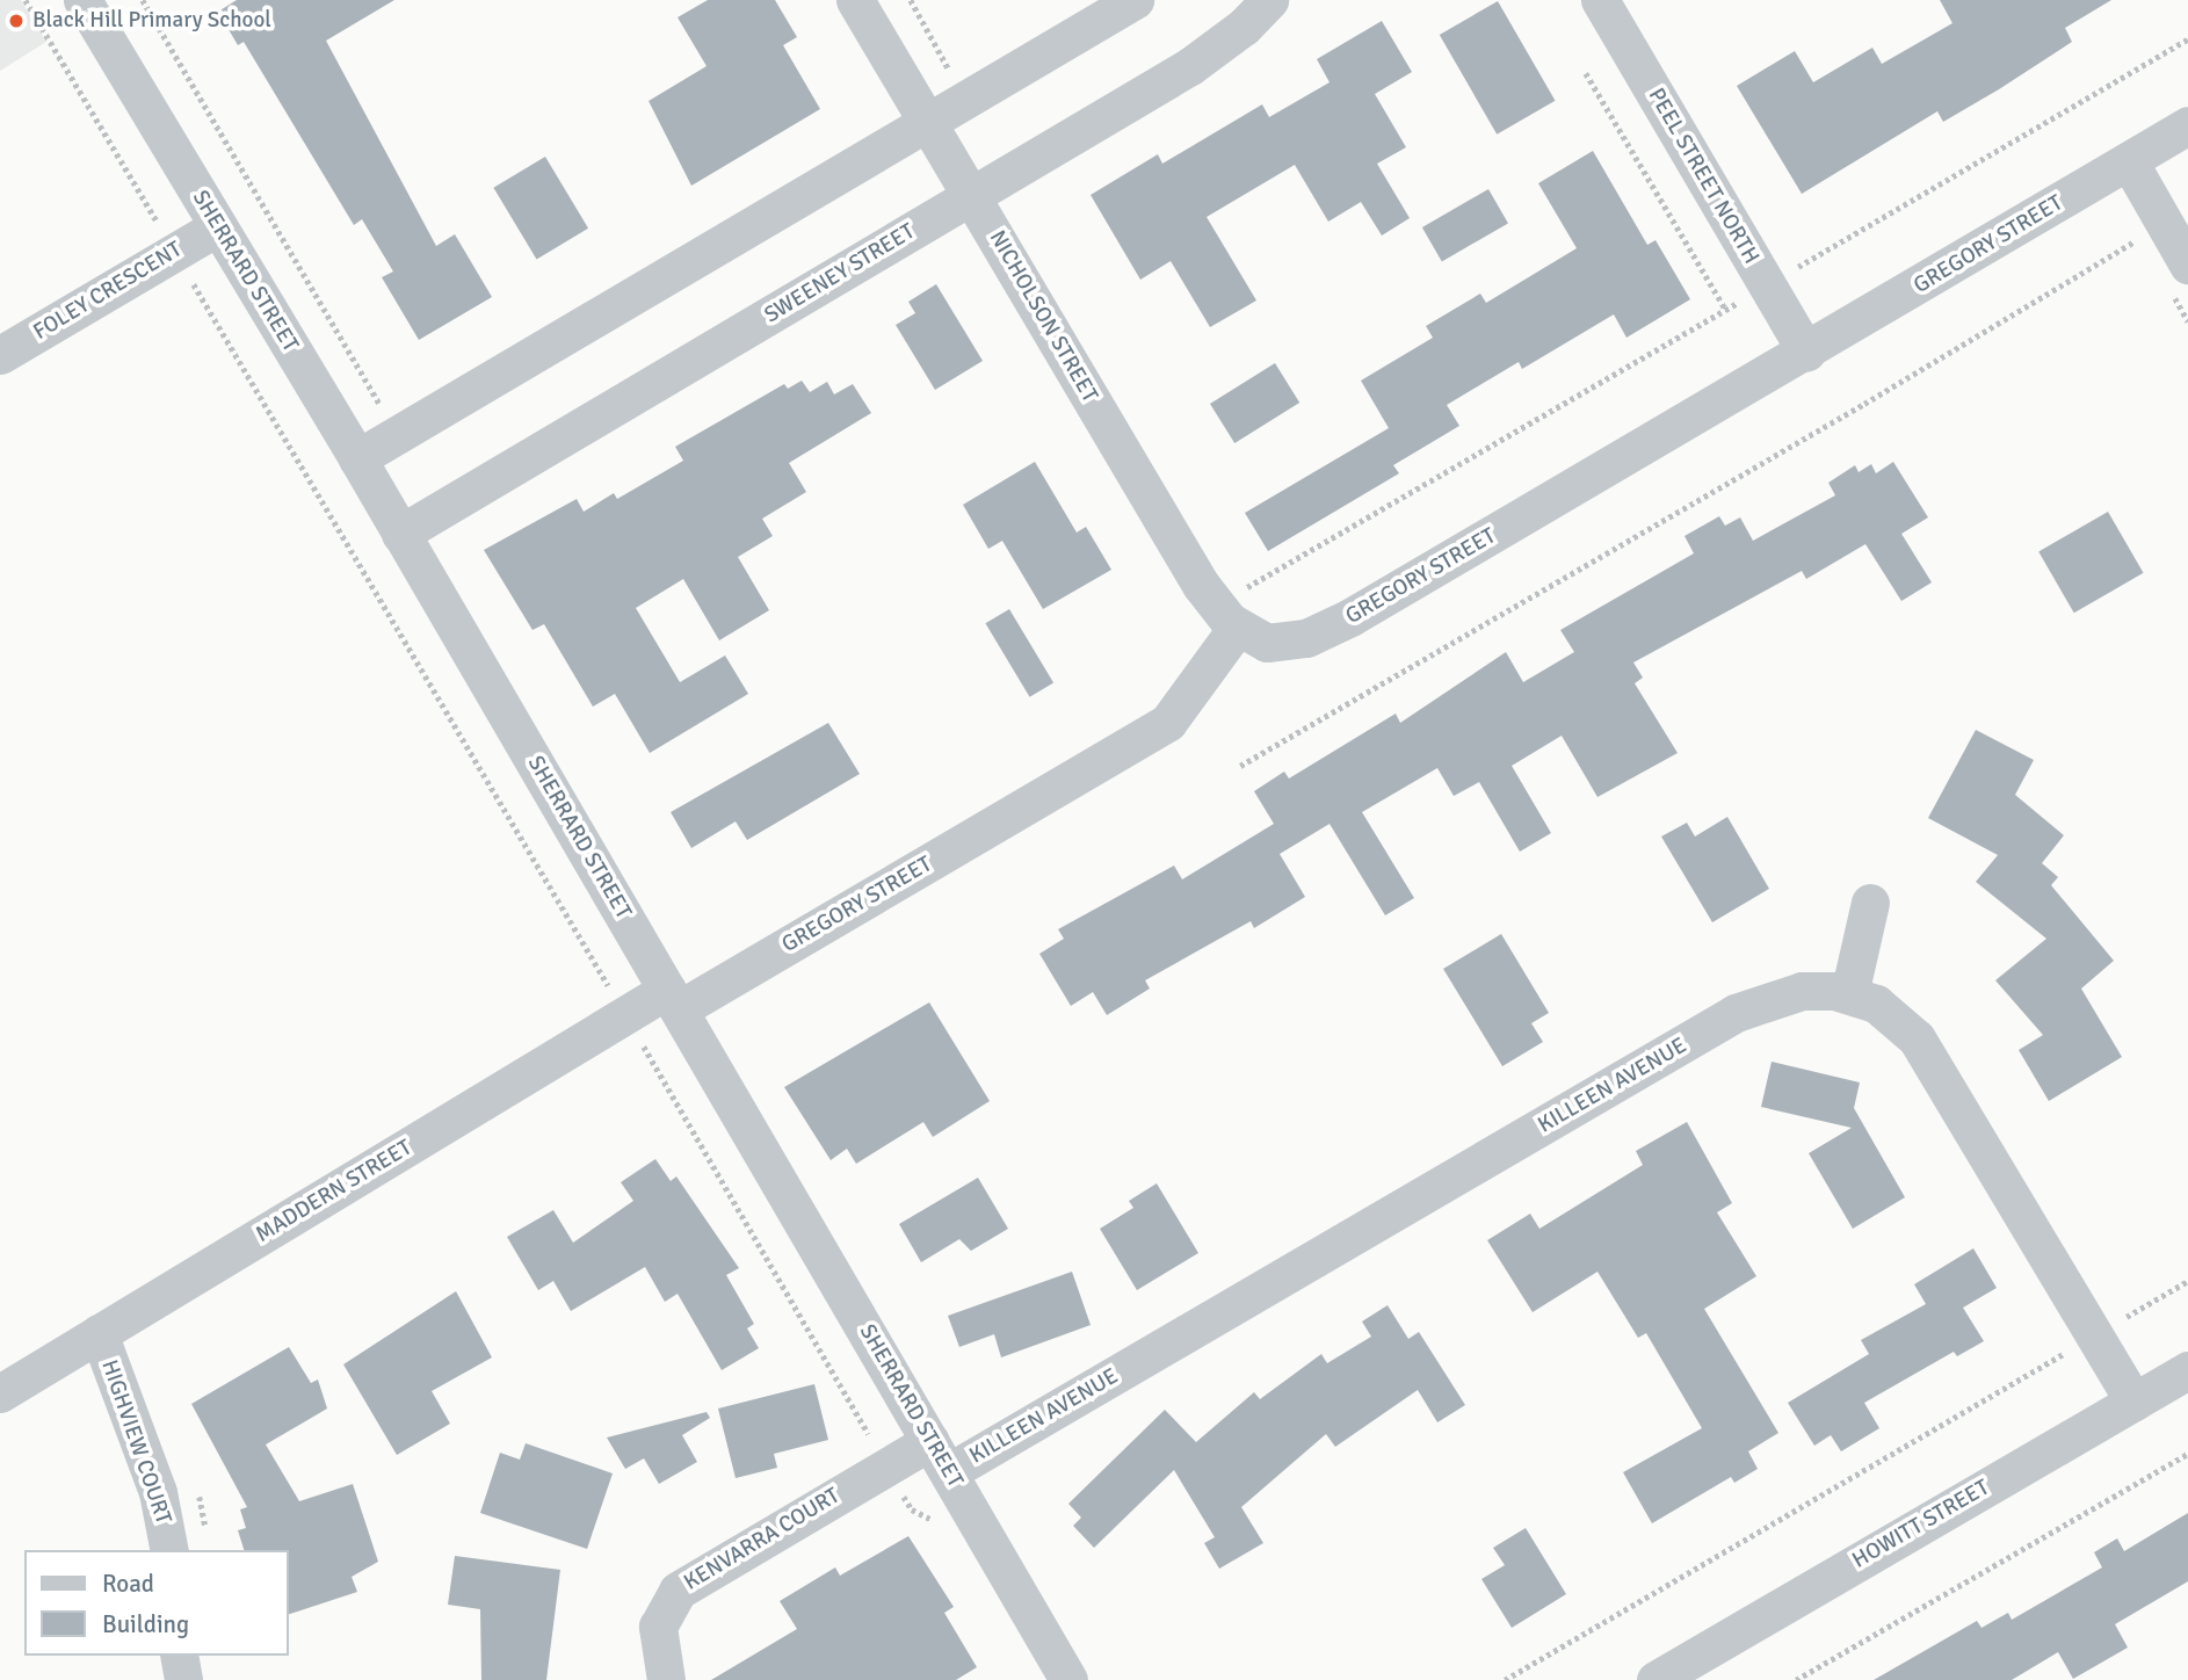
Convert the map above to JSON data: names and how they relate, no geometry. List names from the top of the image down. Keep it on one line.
{"streets":{"street":["PEEL STREET NORTH","GREGORY STREET","SHERRARD STREET","SWEENEY STREET","FOLEY CRESCENT","NICHOLSON STREET","KILLEEN AVENUE","MADDERN STREET","HIGHVIEW COURT","HOWITT STREET","KENVARRA COURT"]},"crossings":[["PEEL STREET NORTH","GREGORY STREET"],["GREGORY STREET","SHERRARD STREET"],["GREGORY STREET","NICHOLSON STREET"],["GREGORY STREET","MADDERN STREET"],["SHERRARD STREET","SWEENEY STREET"],["SHERRARD STREET","FOLEY CRESCENT"],["SHERRARD STREET","KILLEEN AVENUE"],["SHERRARD STREET","MADDERN STREET"],["SHERRARD STREET","KENVARRA COURT"],["SWEENEY STREET","NICHOLSON STREET"],["KILLEEN AVENUE","HOWITT STREET"],["KILLEEN AVENUE","KENVARRA COURT"],["MADDERN STREET","HIGHVIEW COURT"]],"places":["Black Hill Primary School"],"legend":["Road","Building"]}
